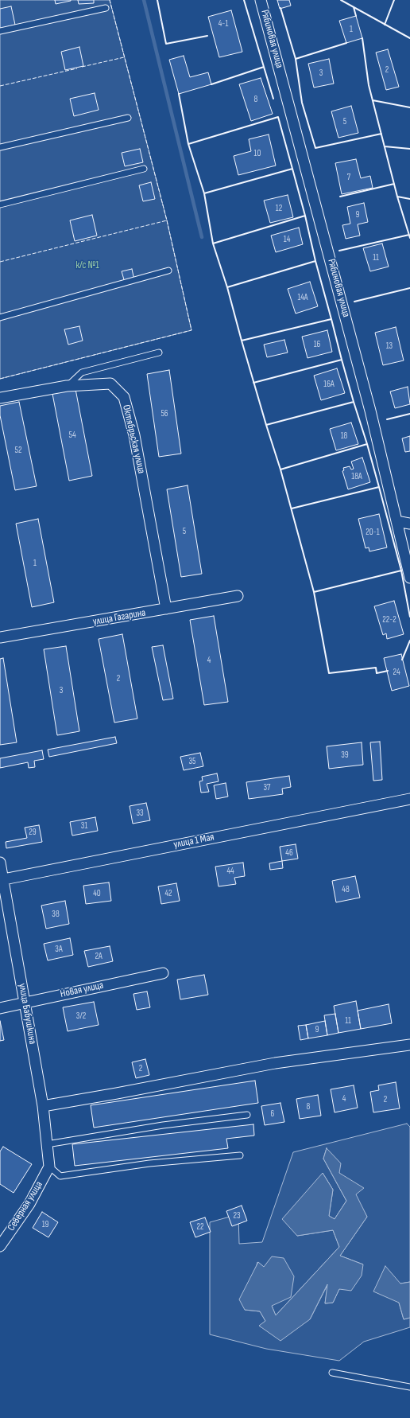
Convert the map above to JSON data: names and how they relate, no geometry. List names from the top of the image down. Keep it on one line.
{"streets":{"street":["Рябиновая улица","Октябрьская улица","улица Гагарина","улица 1 Мая","Новая улица","улица Бабушкина","Северная улица"]},"crossings":[["Октябрьская улица","улица Гагарина"],["улица 1 Мая","улица Бабушкина"],["Новая улица","улица Бабушкина"],["улица Бабушкина","Северная улица"]],"parks":["к/с №1"],"house_numbers":["4-1","1","2","3","8","5","10","7","12","9","14","11","14А","16","13","16А","56","54","18","52","18А","5","20-1","1","22-2","4","24","2","3","39","35","37","33","31","29","46","44","48","40","42","38","3А","2А","3/2","11","9","2","4","2","8","6","23","19","22"]}
